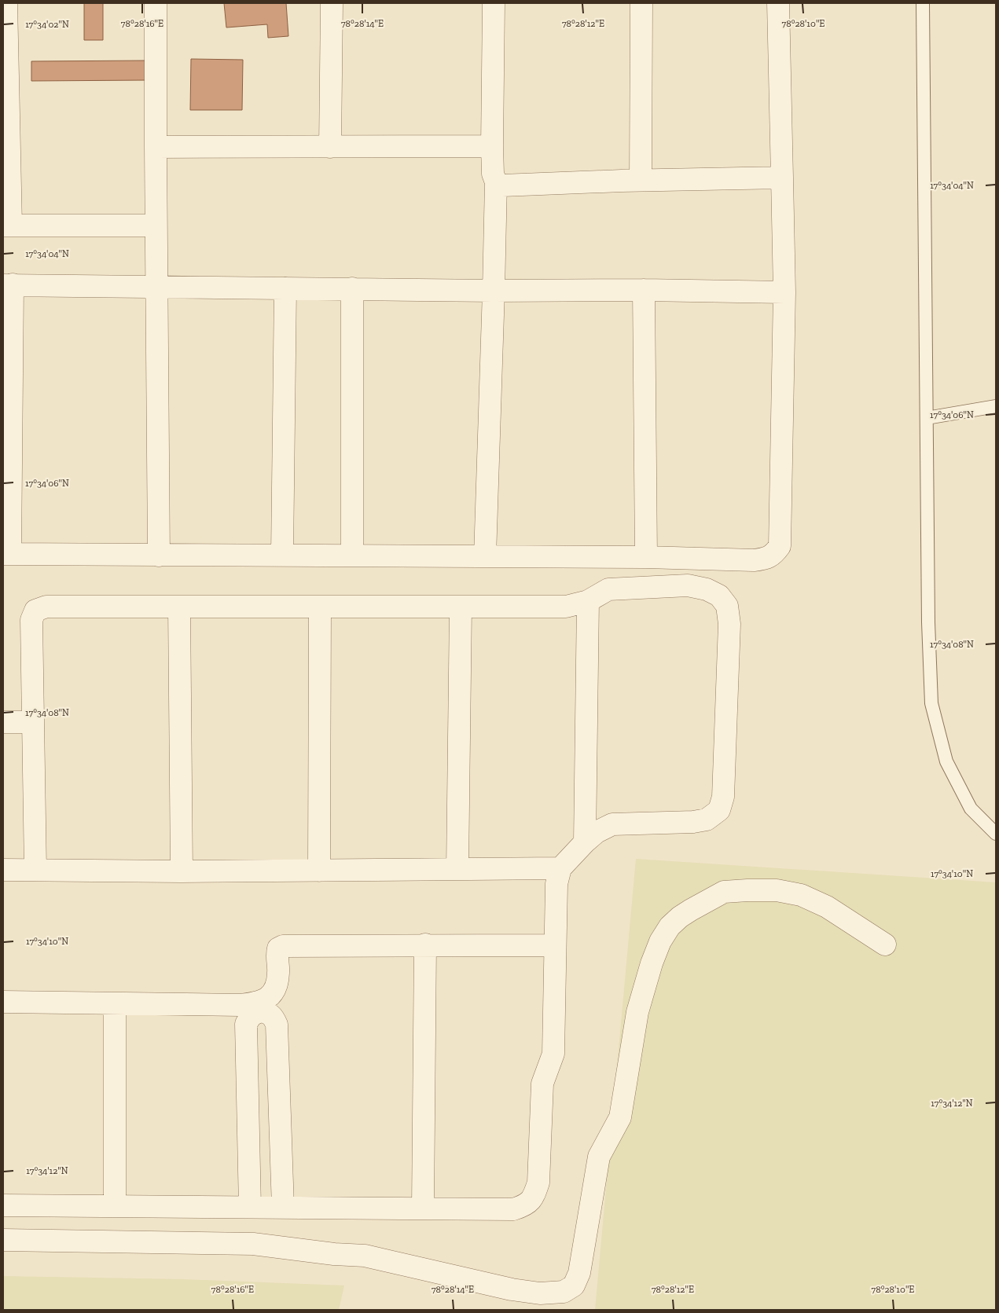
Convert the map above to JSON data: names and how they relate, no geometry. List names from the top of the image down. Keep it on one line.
{"coordinates":["78°28'16\"E","78°28'14\"E","78°28'12\"E","78°28'10\"E","17°34'02\"N","17°34'04\"N","17°34'06\"N","17°34'08\"N","17°34'10\"N","17°34'12\"N"]}
